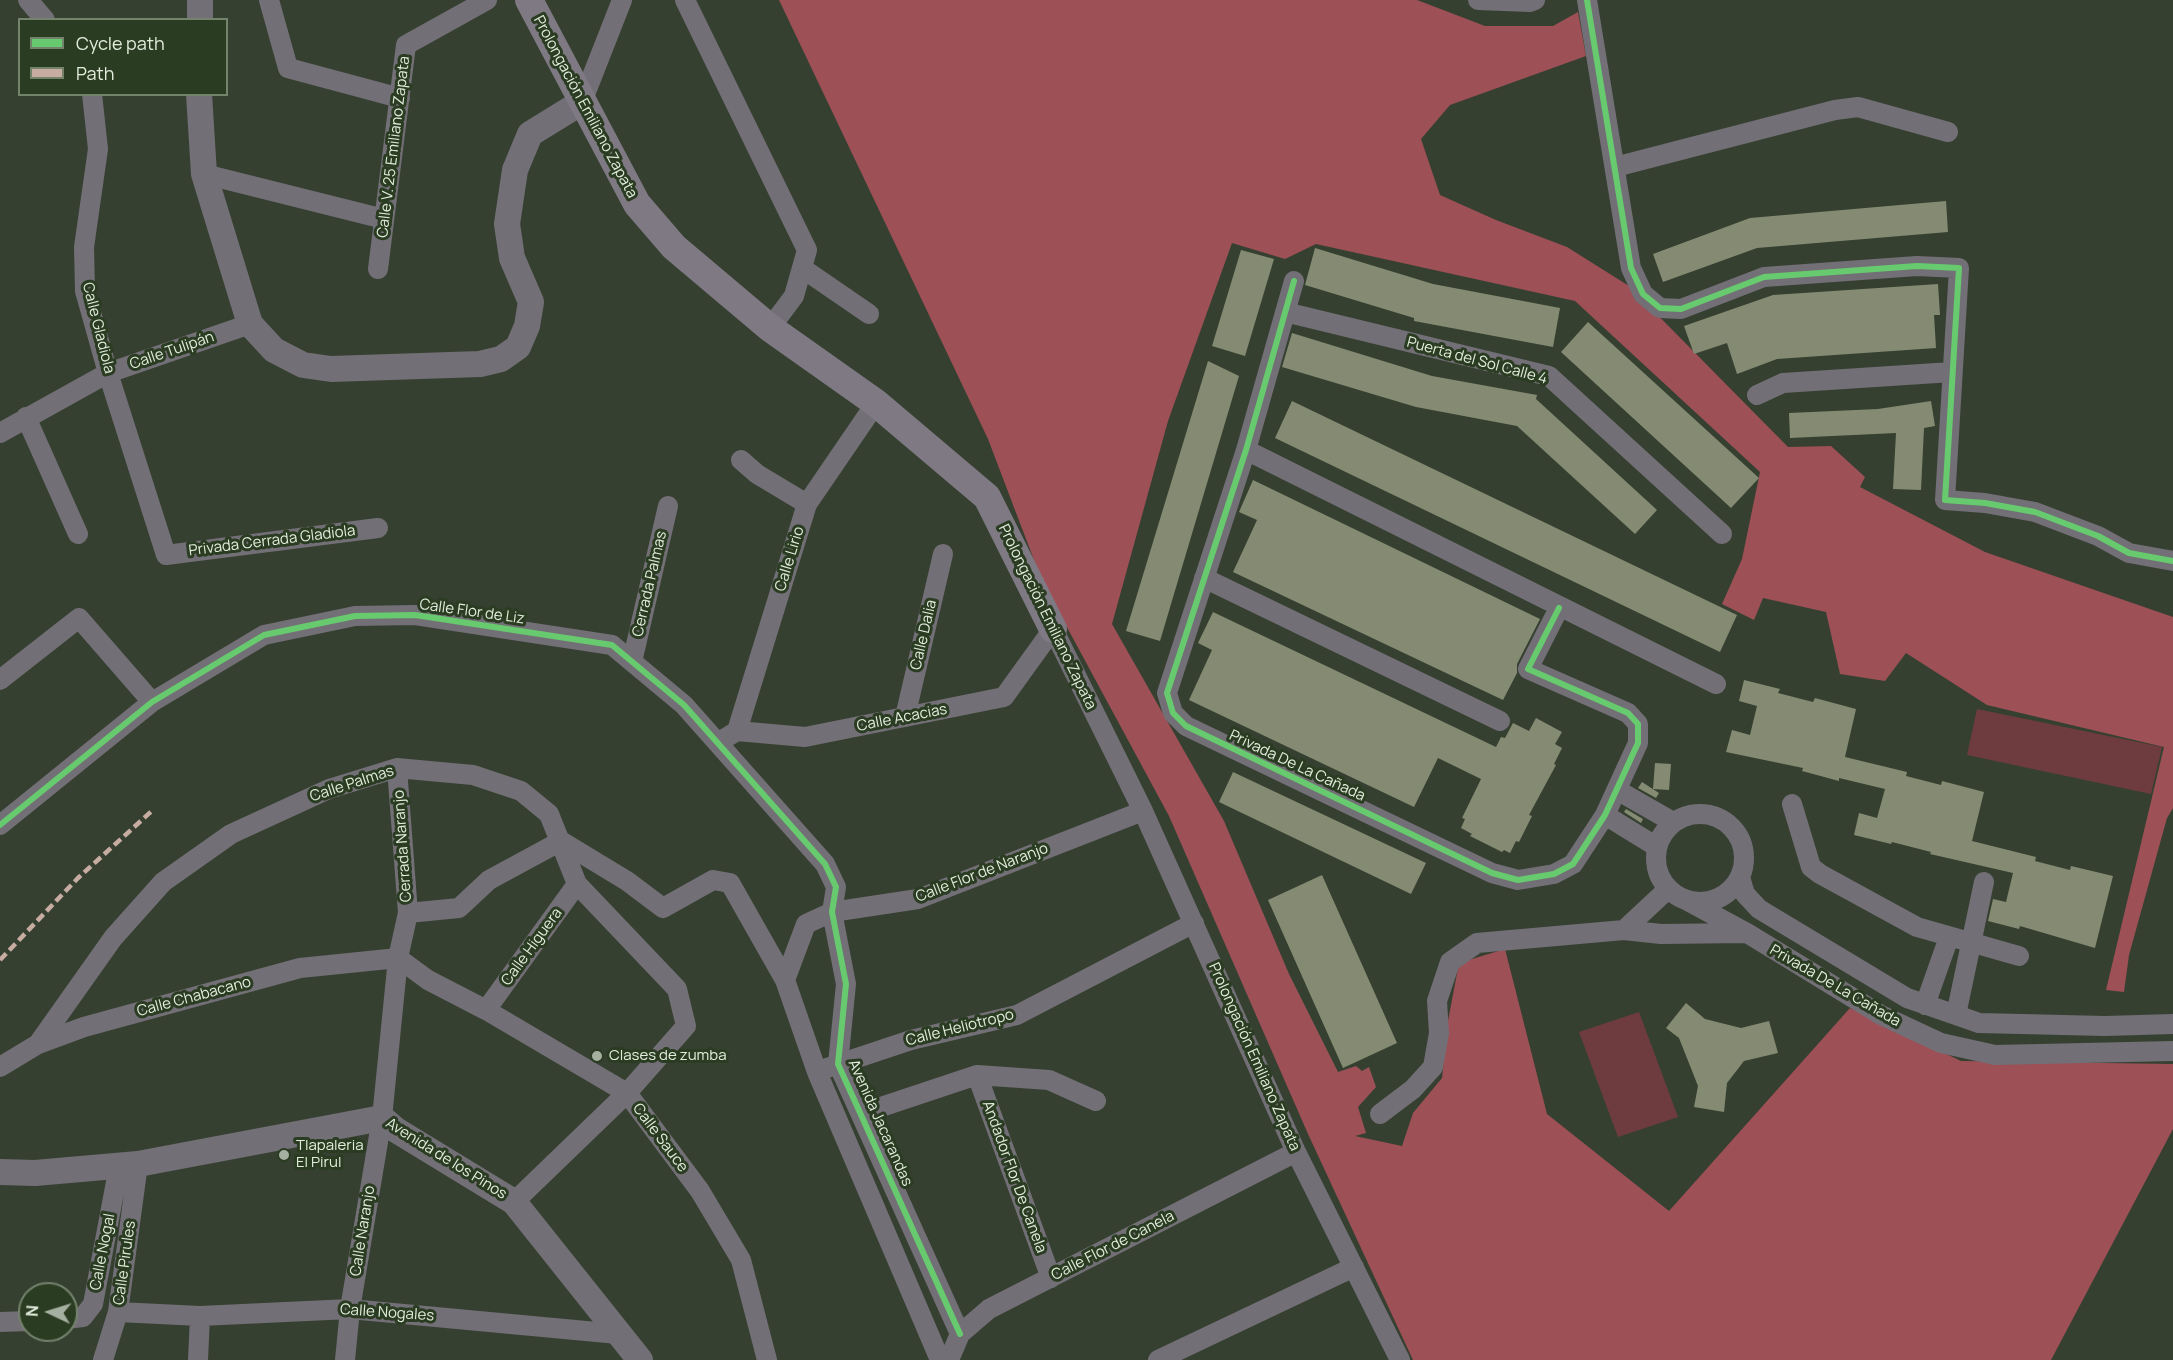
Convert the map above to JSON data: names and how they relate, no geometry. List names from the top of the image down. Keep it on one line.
{"streets":{"main road":["Prolongación Emiliano Zapata"],"street":["Calle V. 25 Emiliano Zapata","Calle Gladiola","Calle Tulipán","Puerta del Sol Calle 4","Privada Cerrada Gladiola","Calle Lirio","Cerrada Palmas","Calle Flor de Liz","Calle Dalia","Calle Acacias","Privada De La Cañada","Calle Palmas","Cerrada Naranjo","Calle Flor de Naranjo","Calle Higuera","Calle Chabacano","Calle Heliotropo","Avenida Jacarandas","Calle Sauce","Avenida de los Pinos","Andador Flor De Canela","Calle Naranjo","Calle Flor de Canela","Calle Nogal","Calle Pirules","Calle Nogales"]},"crossings":[["Prolongación Emiliano Zapata","Calle Lirio"],["Prolongación Emiliano Zapata","Calle Acacias"],["Prolongación Emiliano Zapata","Calle Flor de Naranjo"],["Prolongación Emiliano Zapata","Calle Heliotropo"],["Prolongación Emiliano Zapata","Calle Flor de Canela"],["Calle Gladiola","Calle Tulipán"],["Calle Gladiola","Privada Cerrada Gladiola"],["Puerta del Sol Calle 4","Privada De La Cañada"],["Calle Lirio","Calle Acacias"],["Cerrada Palmas","Calle Flor de Liz"],["Calle Flor de Liz","Calle Flor de Naranjo"],["Calle Flor de Liz","Avenida Jacarandas"],["Calle Dalia","Calle Acacias"],["Calle Palmas","Cerrada Naranjo"],["Calle Palmas","Calle Higuera"],["Calle Palmas","Calle Chabacano"],["Cerrada Naranjo","Calle Chabacano"],["Cerrada Naranjo","Calle Sauce"],["Cerrada Naranjo","Calle Naranjo"],["Calle Flor de Naranjo","Avenida Jacarandas"],["Calle Higuera","Calle Sauce"],["Calle Chabacano","Calle Sauce"],["Calle Chabacano","Calle Naranjo"],["Calle Heliotropo","Avenida Jacarandas"],["Avenida Jacarandas","Calle Flor de Canela"],["Calle Sauce","Calle Naranjo"],["Avenida de los Pinos","Calle Naranjo"],["Avenida de los Pinos","Calle Nogal"],["Avenida de los Pinos","Calle Pirules"],["Avenida de los Pinos","Calle Nogales"],["Andador Flor De Canela","Calle Flor de Canela"],["Calle Naranjo","Calle Nogales"],["Calle Nogal","Calle Pirules"],["Calle Pirules","Calle Nogales"]],"places":["Clases de zumba","Tlapaleria El Pirul"],"legend":["Cycle path","Path"],"north":"left"}
